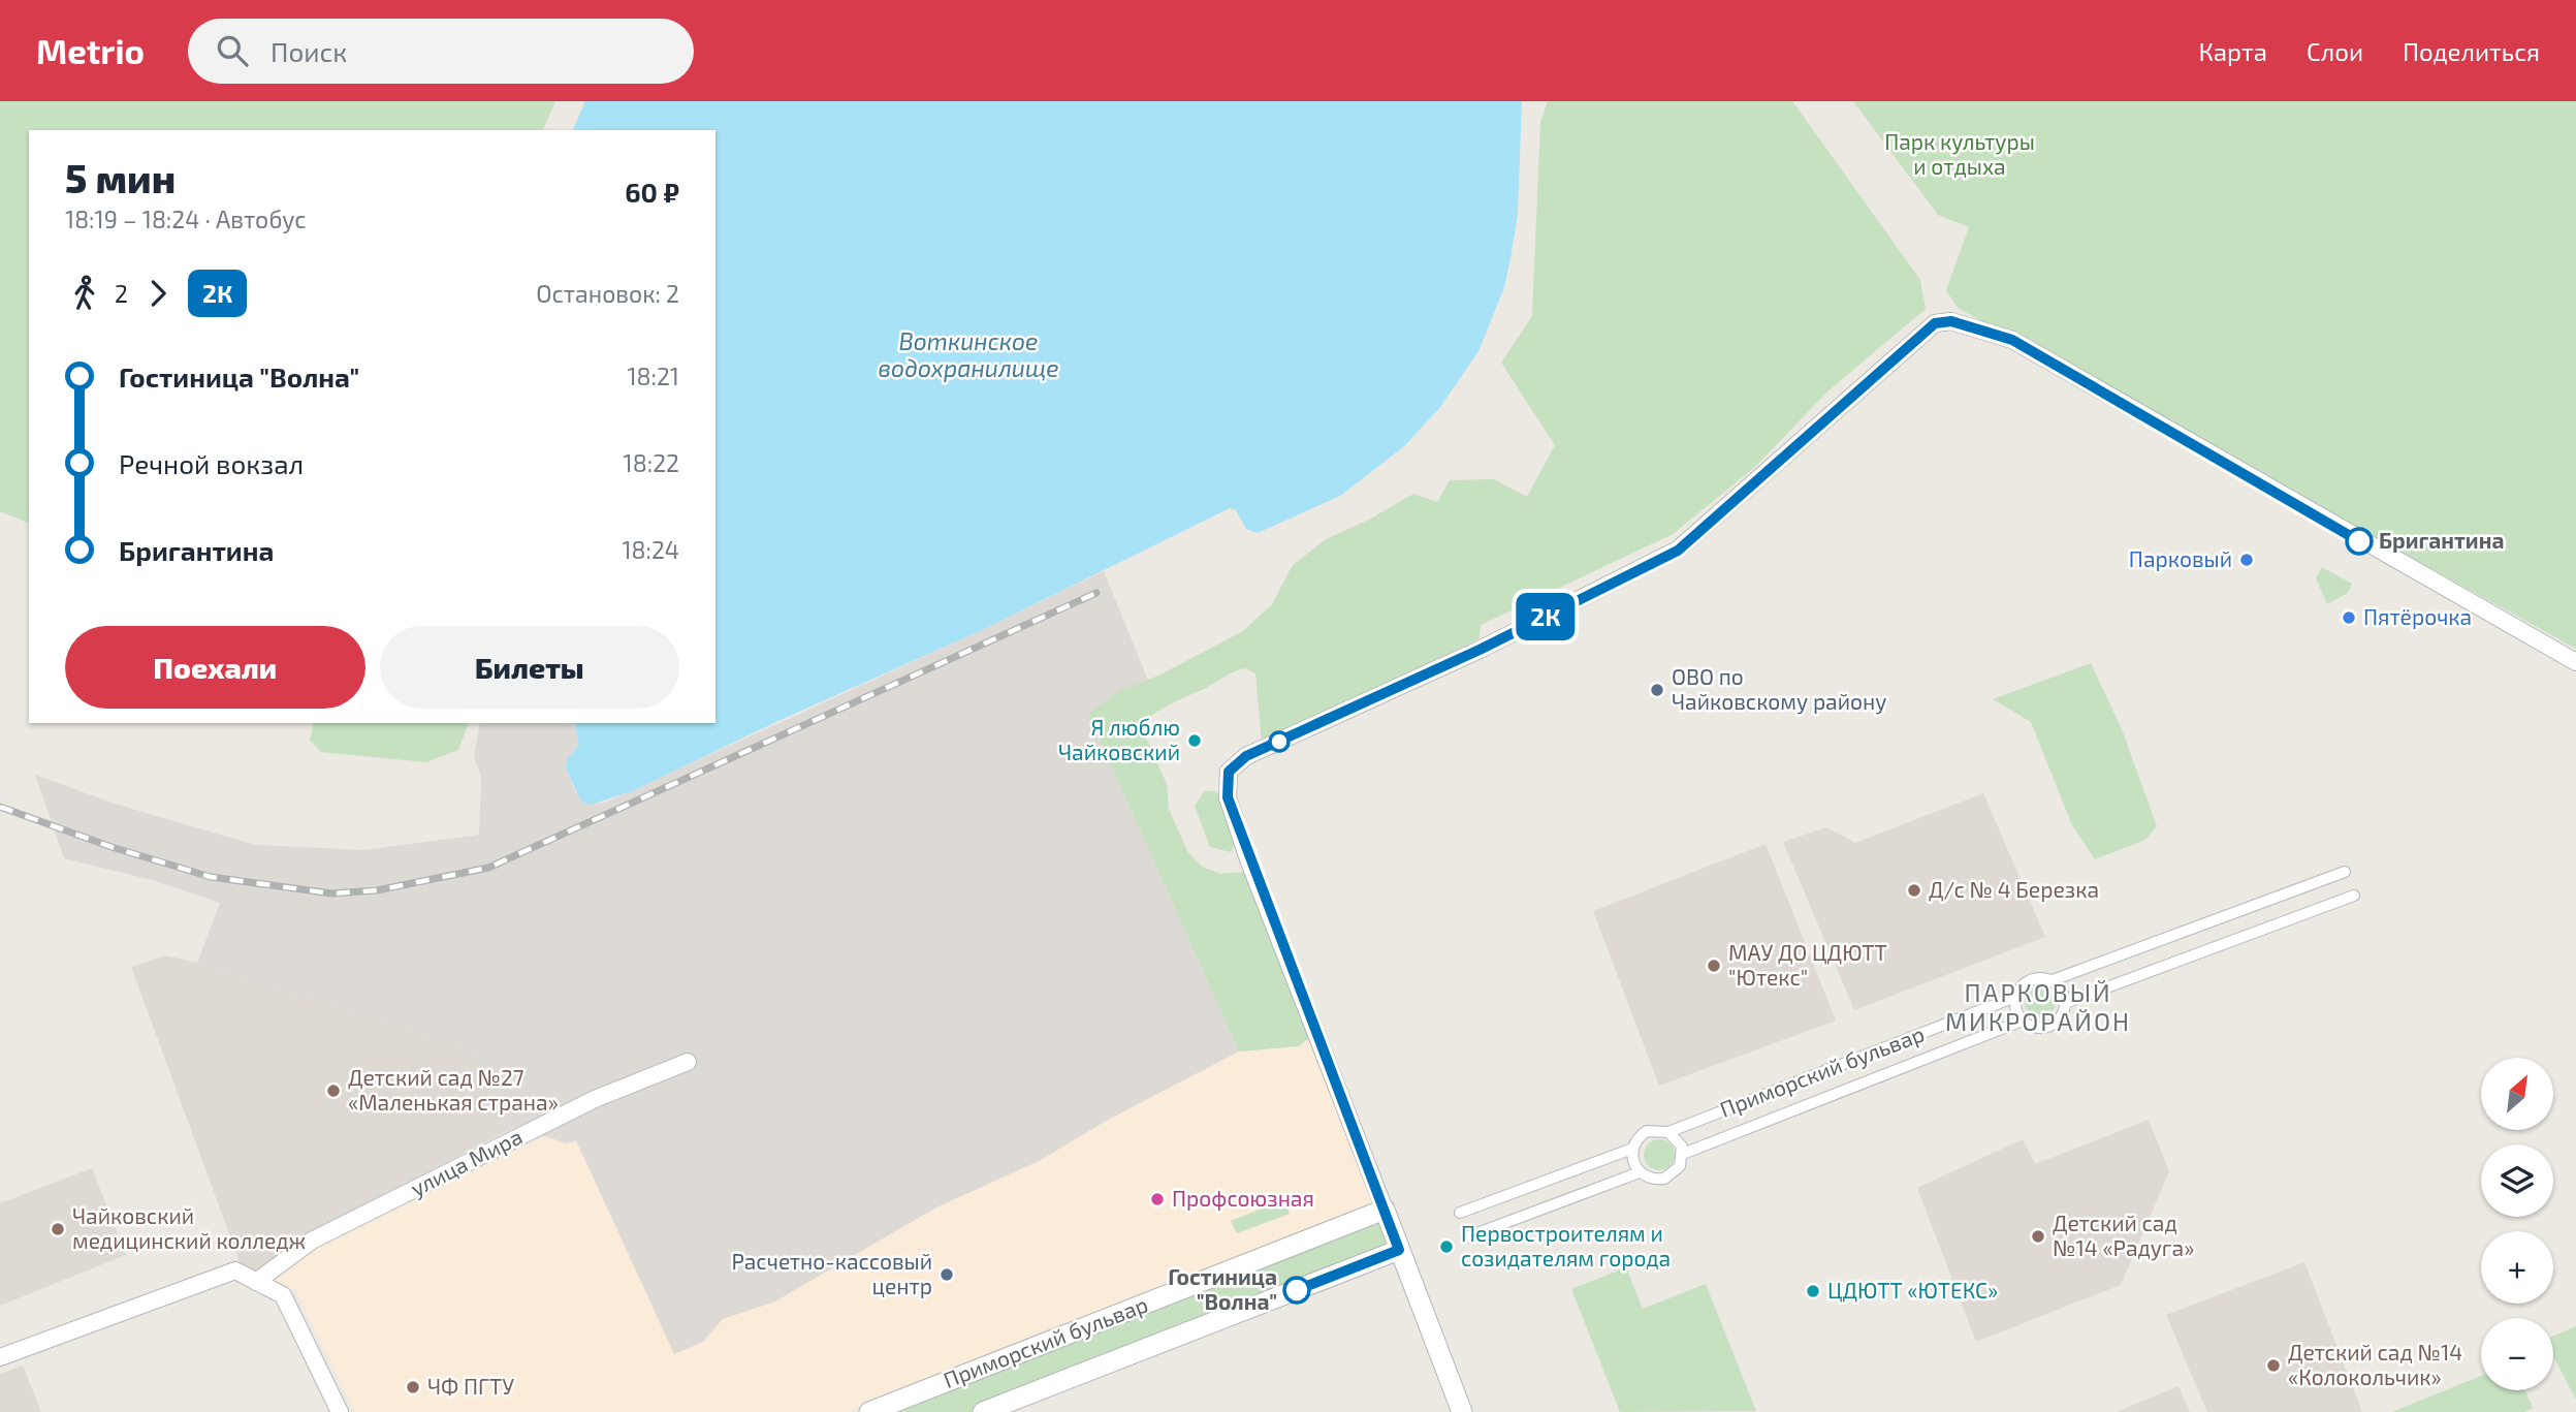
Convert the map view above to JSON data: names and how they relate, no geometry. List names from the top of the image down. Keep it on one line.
{"streets":{"street":["Приморский бульвар","улица Мира"]},"districts":["ПАРКОВЫЙ МИКРОРАЙОН"],"water":["Воткинское водохранилище"],"parks":["Парк культуры и отдыха"],"places":["Бригантина","Парковый","Пятёрочка","ОВО по Чайковскому району","Я люблю Чайковский","Д/с № 4 Березка","МАУ ДО ЦДЮТТ \"Ютекс\"","Детский сад №27 «Маленькая страна»","Профсоюзная","Чайковский медицинский колледж","Детский сад №14 «Радуга»","Первостроителям и созидателям города","Расчетно-кассовый центр","Гостиница \"Волна\"","ЦДЮТТ «ЮТЕКС»","Детский сад №14 «Колокольчик»","ЧФ ПГТУ"],"lines":["bus line 2К"],"north":"top right","page":{"header":"Metrio","search":"Поиск","nav":["Карта","Слои","Поделиться"],"on_map":"2К","heading":["5 мин","18:19 – 18:24 · Автобус","60 ₽"],"legs":["2","2К","Остановок: 2"],"list":[{"name":"Гостиница \"Волна\"","value":"18:21"},{"name":"Речной вокзал","value":"18:22"},{"name":"Бригантина","value":"18:24"}],"buttons":["Поехали","Билеты"],"map_buttons":["+","−"]}}
